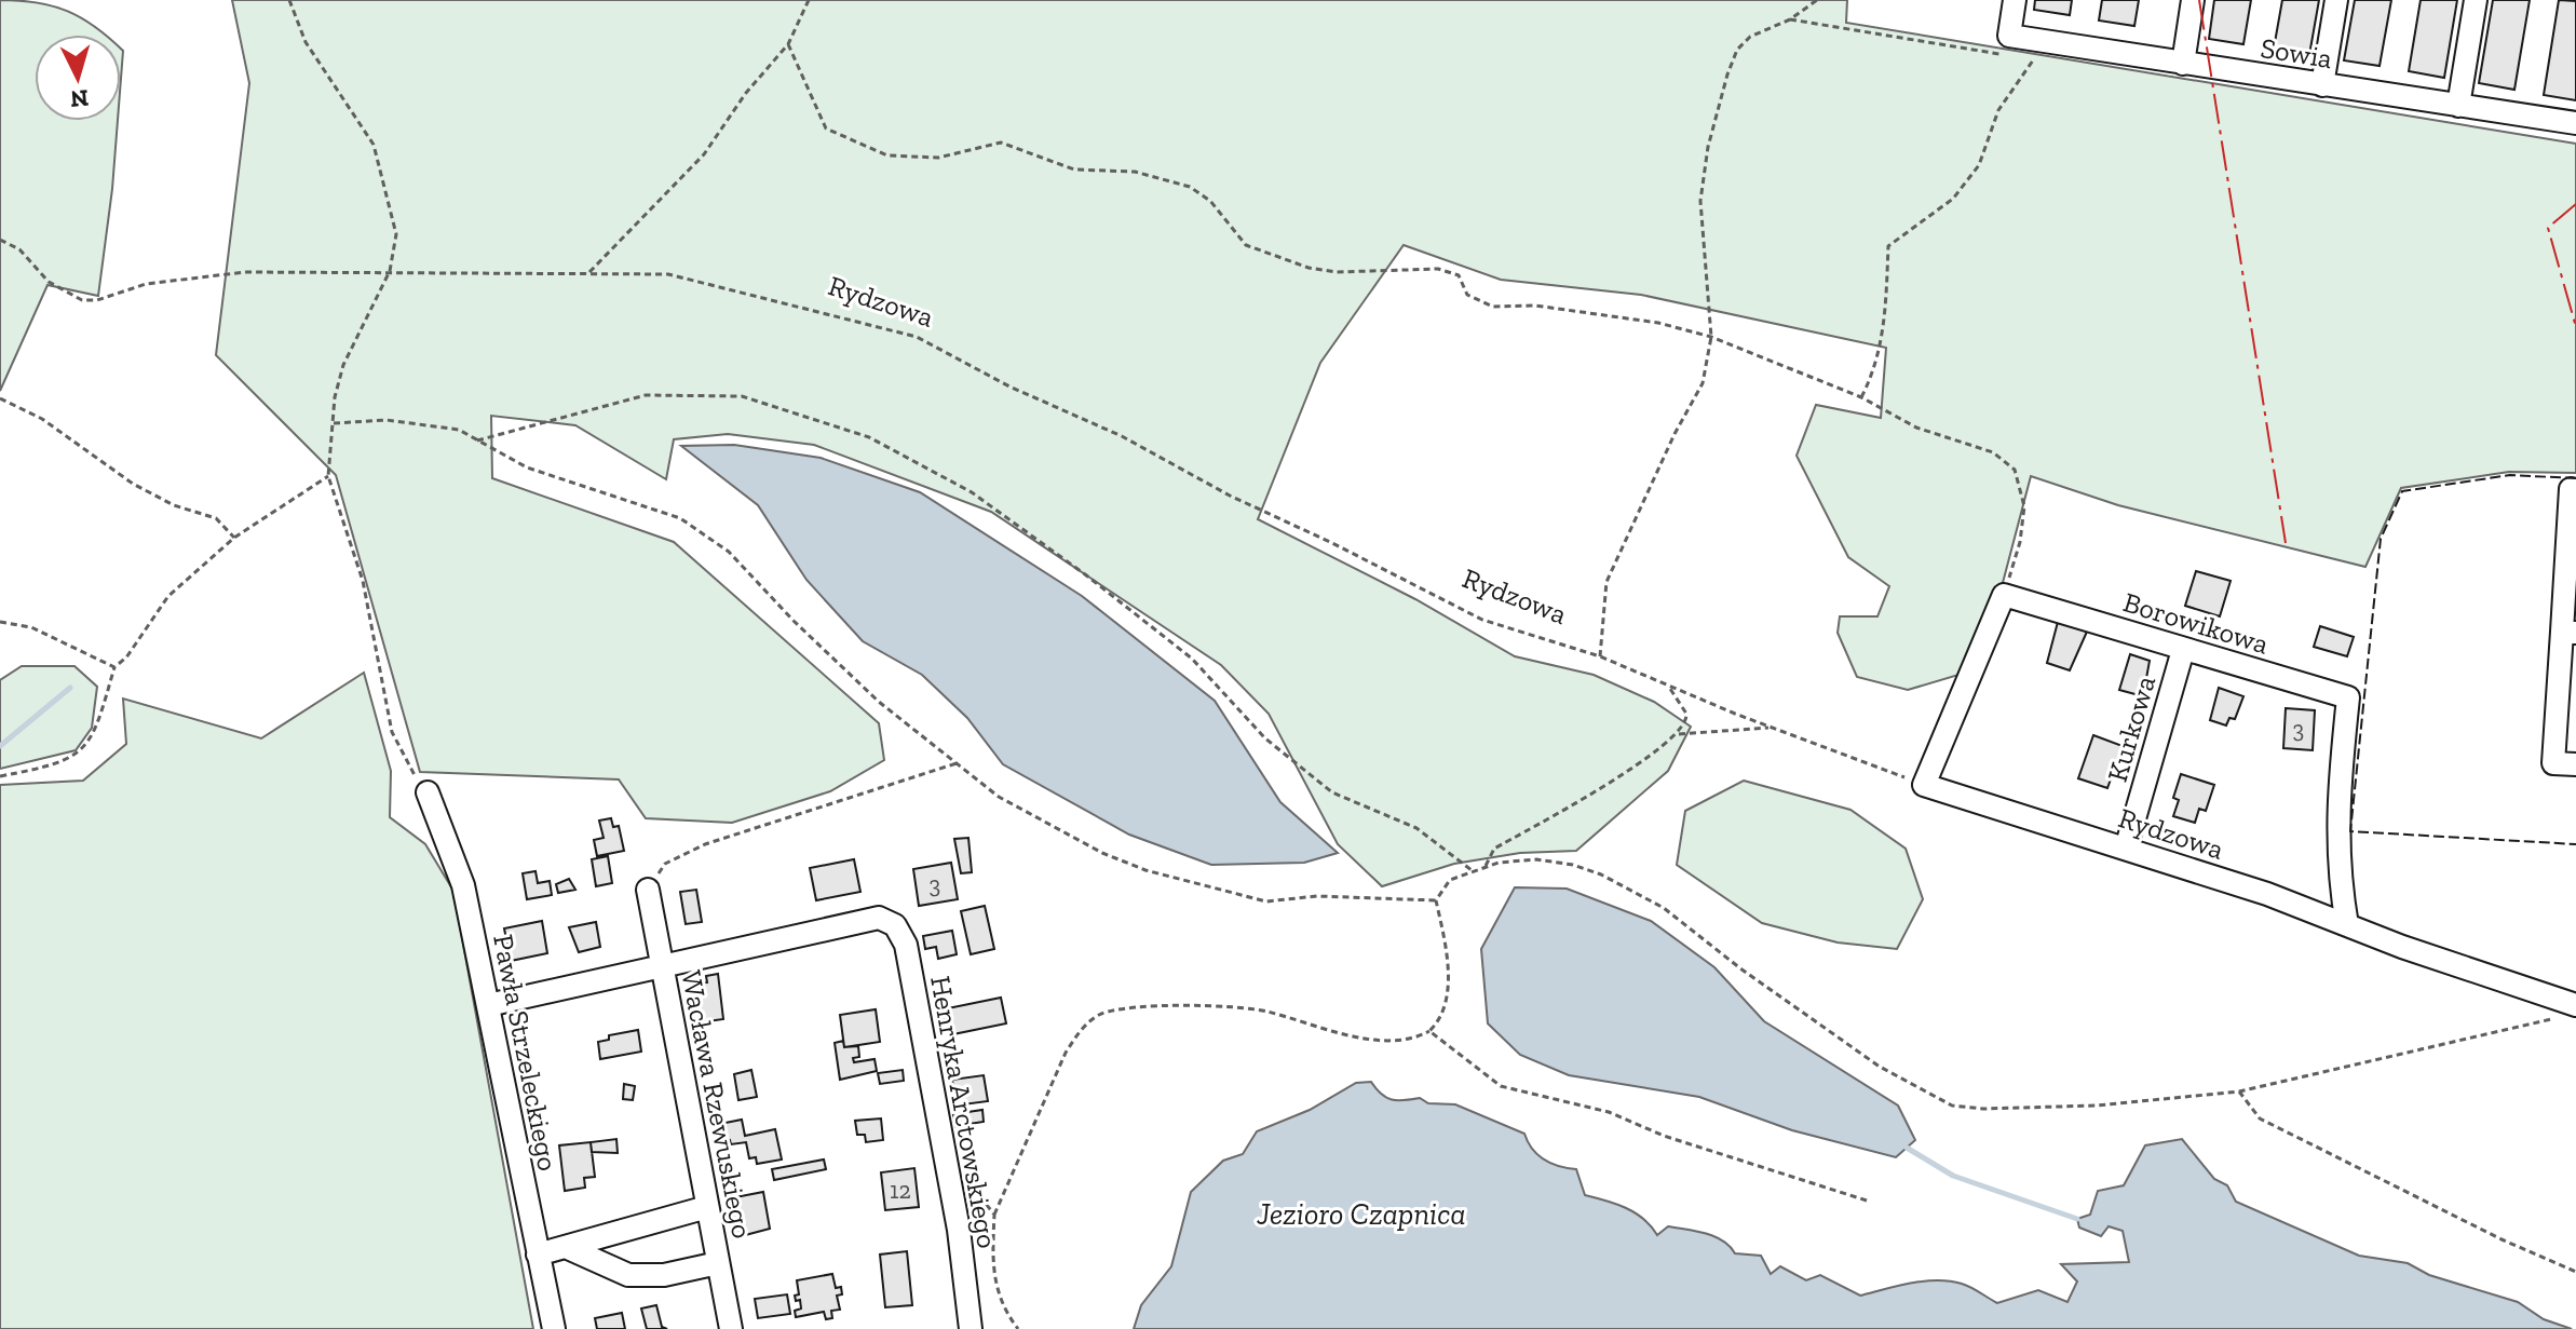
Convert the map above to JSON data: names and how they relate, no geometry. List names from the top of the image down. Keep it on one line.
{"streets":{"street":["Sowia","Rydzowa","Borowikowa","Kurkowa","Pawła Strzeleckiego","Wacława Rzewuskiego","Henryka Arctowskiego"]},"crossings":[["Rydzowa","Borowikowa"],["Rydzowa","Kurkowa"],["Borowikowa","Kurkowa"],["Wacława Rzewuskiego","Henryka Arctowskiego"]],"water":["Jezioro Czapnica"],"house_numbers":["3","3","12"],"north":"bottom"}
